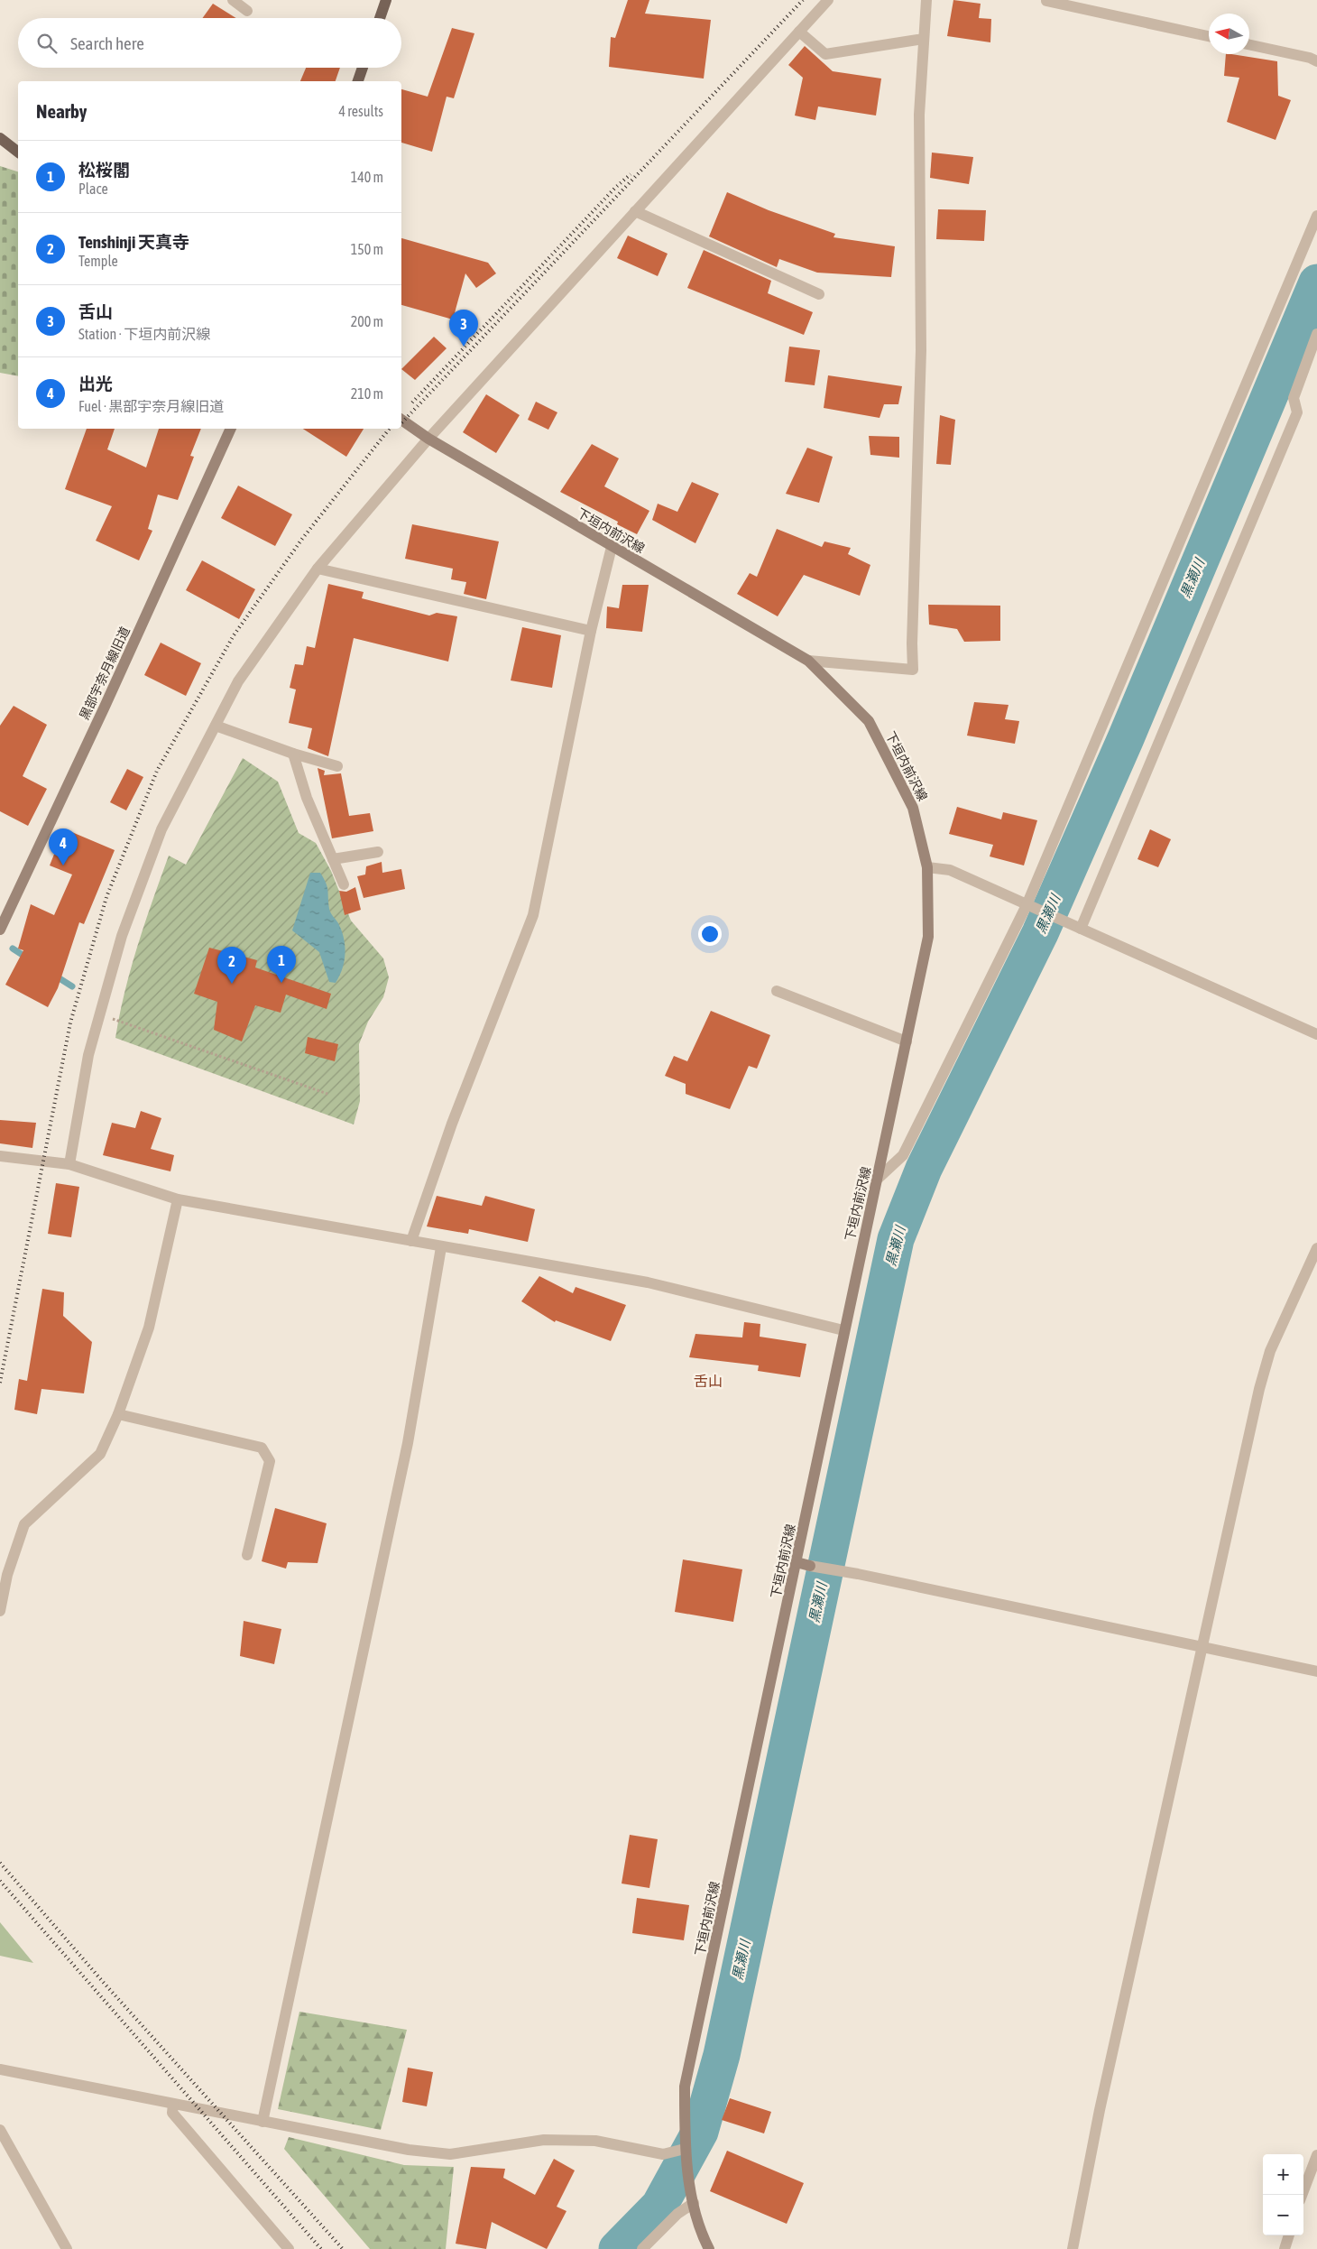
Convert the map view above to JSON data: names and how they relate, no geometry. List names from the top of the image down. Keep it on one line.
{"streets":{"main road":["下垣内前沢線","黒部宇奈月線旧道"]},"districts":["舌山"],"water":["黒瀬川"],"north":"left","page":{"search":"Search here","heading":["Nearby","4 results"],"list":[{"mark":"1","name":"松桜閣","note":"Place","value":"140 m"},{"mark":"2","name":"Tenshinji 天真寺","note":"Temple","value":"150 m"},{"mark":"3","name":"舌山","note":"Station · 下垣内前沢線","value":"200 m"},{"mark":"4","name":"出光","note":"Fuel · 黒部宇奈月線旧道","value":"210 m"}],"pins":["3","4","1","2"],"map_buttons":["+","−"]}}
